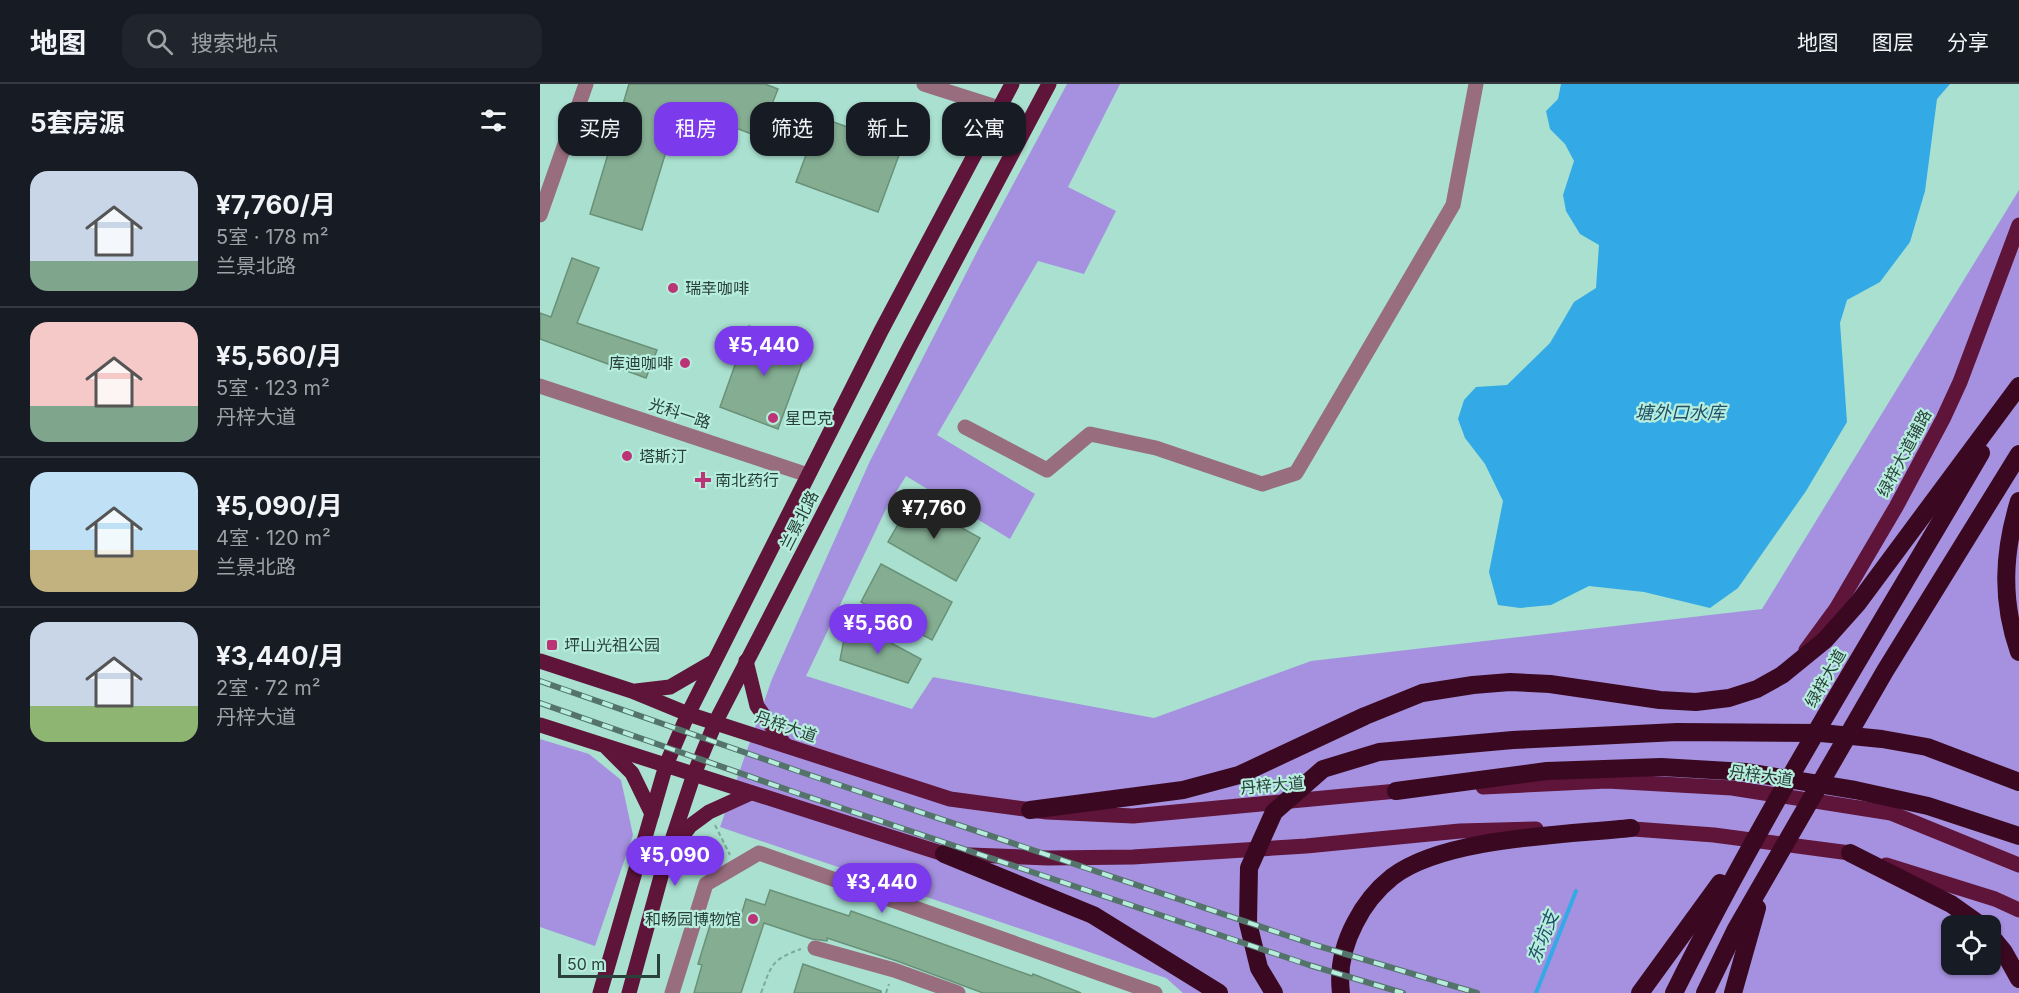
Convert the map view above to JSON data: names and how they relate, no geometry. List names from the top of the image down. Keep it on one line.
{"streets":{"highway":["绿梓大道"],"main road":["绿梓大道辅路","兰景北路","丹梓大道"],"street":["光科一路"]},"crossings":[["光科一路","兰景北路"],["兰景北路","丹梓大道"]],"water":["塘外口水库","东坑支"],"places":{"other":["瑞幸咖啡","库迪咖啡","星巴克","塔斯汀","和畅园博物馆"],"health":["南北药行"],"transit":["坪山光祖公园"]},"scale_bar":"50 m","page":{"header":"地图","search":"搜索地点","nav":["地图","图层","分享"],"heading":"5套房源","chip":["买房","租房","筛选","新上","公寓"],"list":[{"name":"¥7,760/月","note":"5室 · 178 m² · 兰景北路"},{"name":"¥5,560/月","note":"5室 · 123 m² · 丹梓大道"},{"name":"¥5,090/月","note":"4室 · 120 m² · 兰景北路"},{"name":"¥3,440/月","note":"2室 · 72 m² · 丹梓大道"}],"price":["¥5,440","¥7,760","¥5,560","¥5,090","¥3,440"],"scale":"50 m"}}
